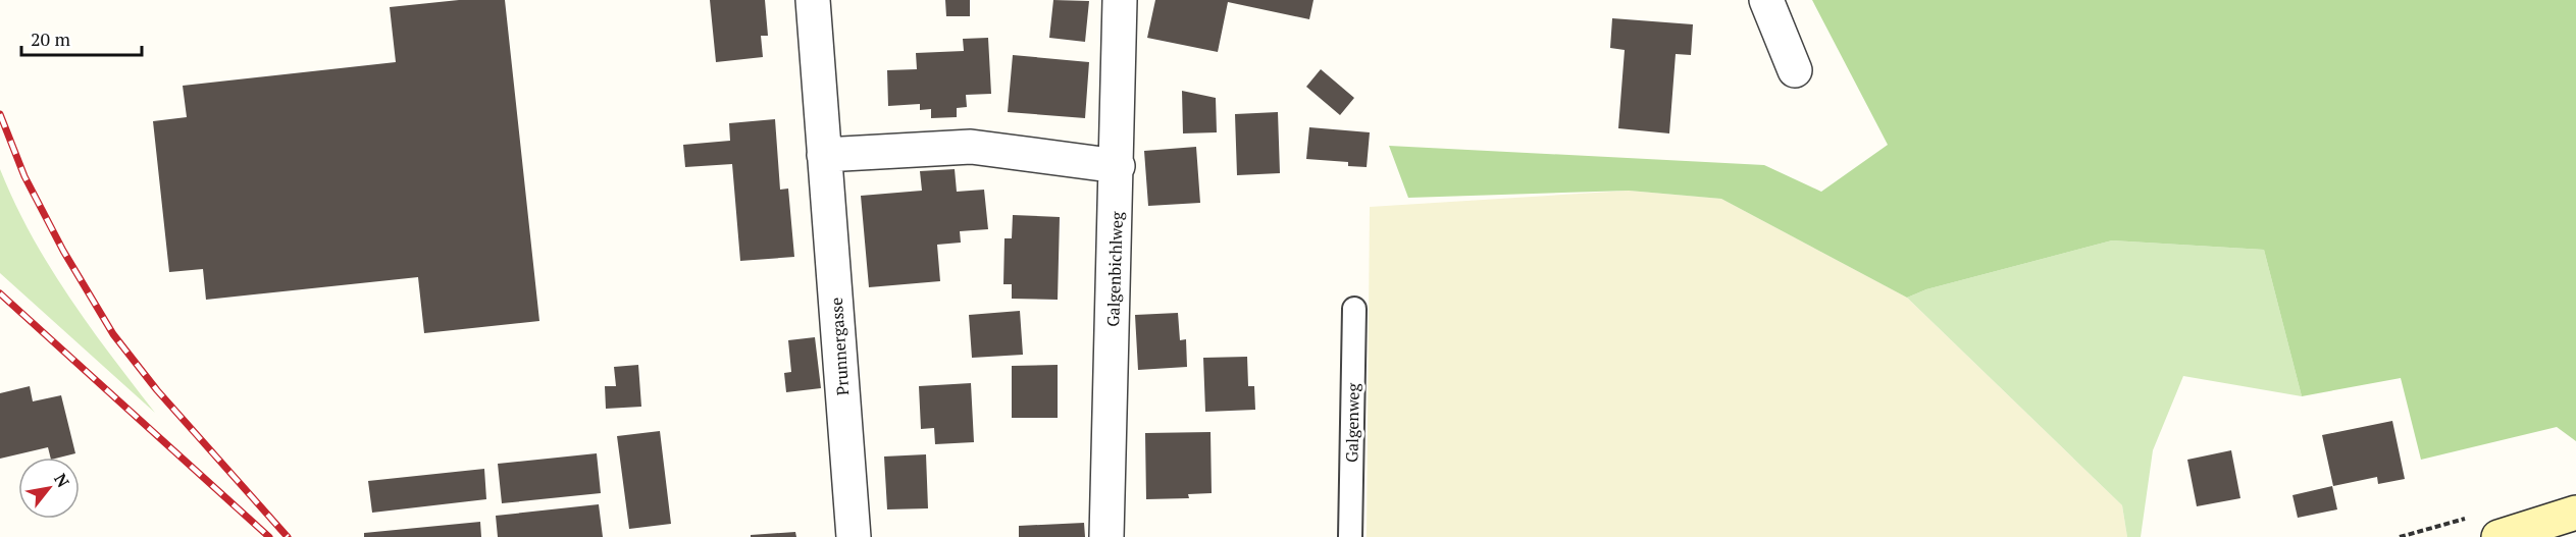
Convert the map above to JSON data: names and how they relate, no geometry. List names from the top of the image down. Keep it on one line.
{"streets":{"street":["Galgenbichlweg","Prunnergasse"],"lane":["Galgenweg"]},"scale_bar":"20 m","north":"top right"}
